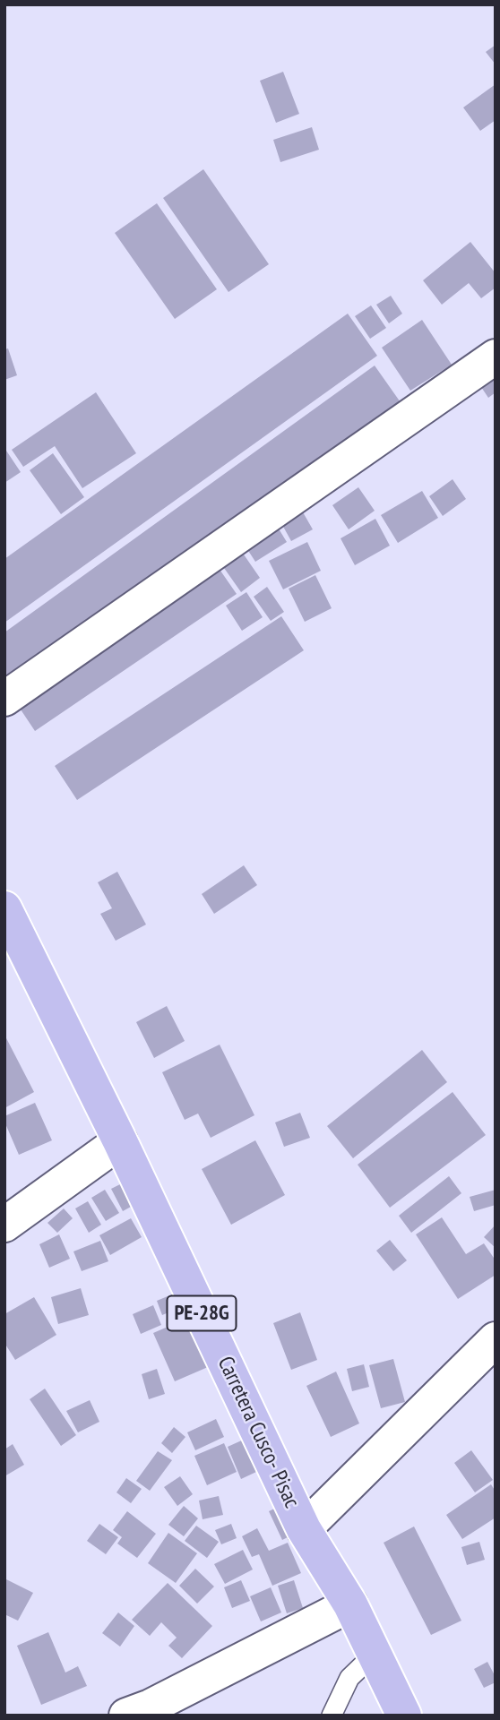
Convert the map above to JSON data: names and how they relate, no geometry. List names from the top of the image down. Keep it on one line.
{"streets":{"highway":["PE-28G","Carretera Cusco- Pisac"]}}
